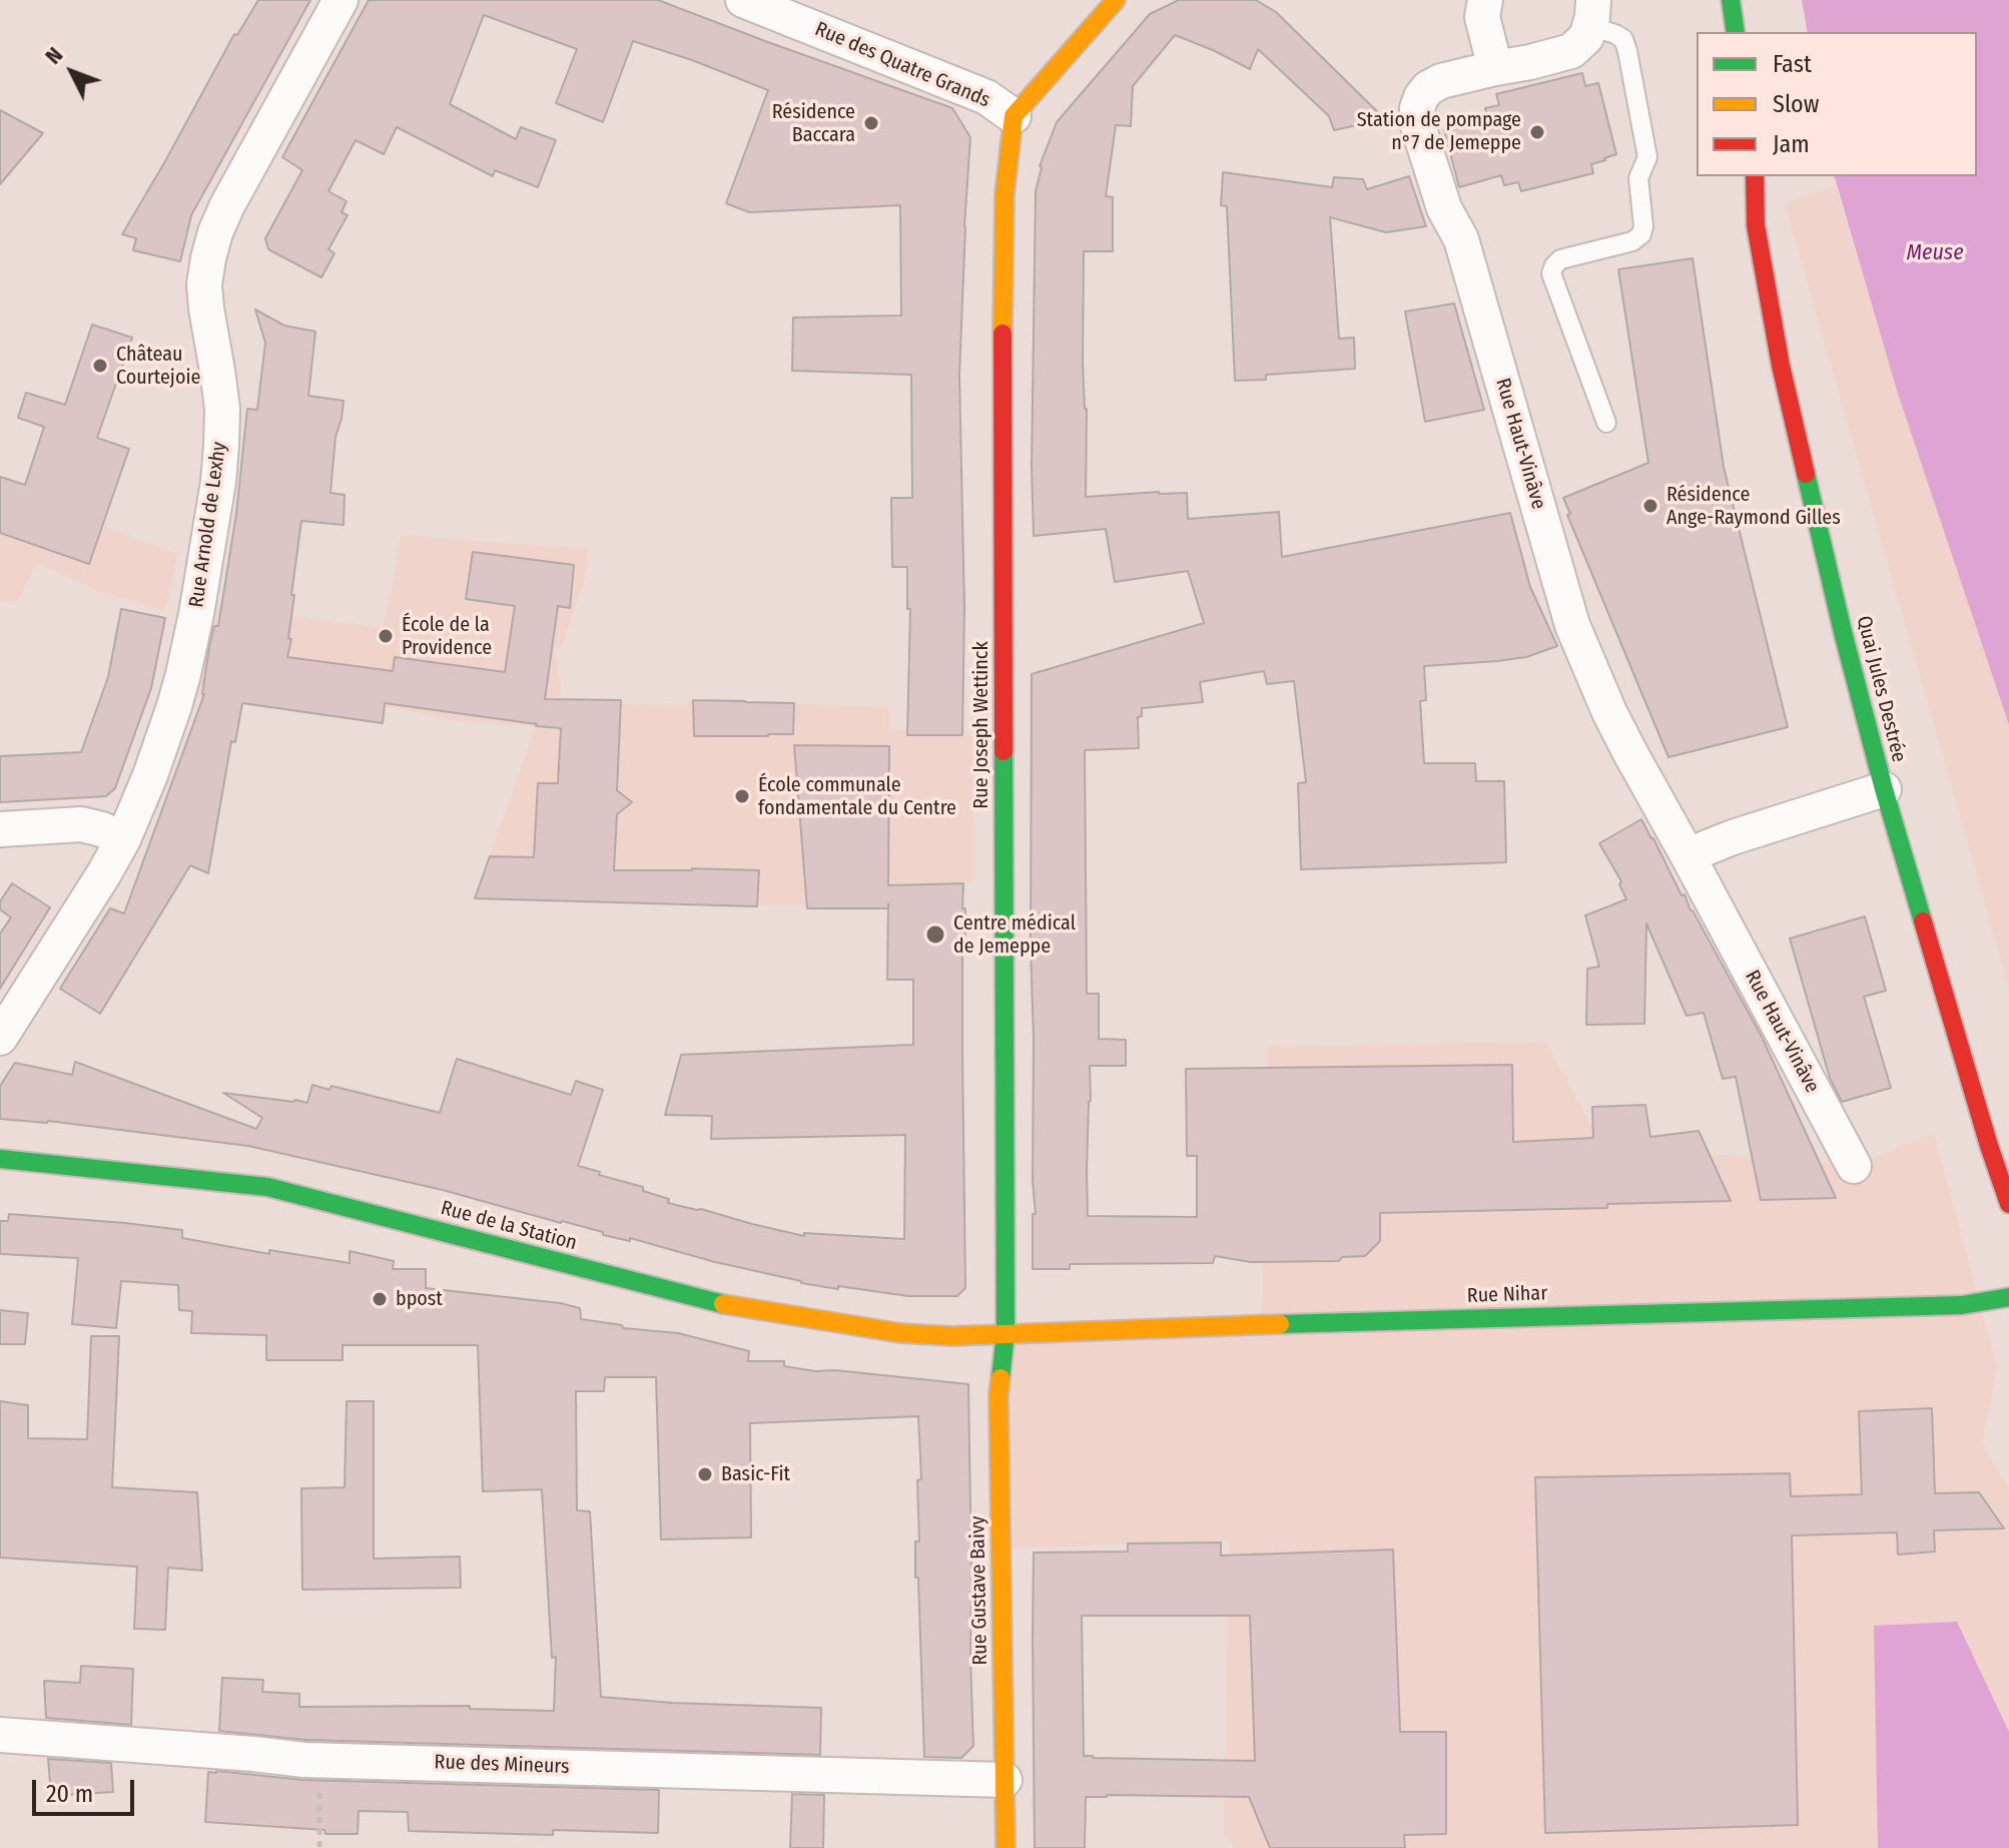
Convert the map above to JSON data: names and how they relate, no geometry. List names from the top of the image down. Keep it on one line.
{"streets":{"street":["Rue des Quatre Grands","Rue Haut-Vinâve","Rue Arnold de Lexhy","Quai Jules Destrée","Rue Joseph Wettinck","Rue de la Station","Rue Nihar","Rue Gustave Baivy","Rue des Mineurs"]},"crossings":[["Rue des Quatre Grands","Rue Joseph Wettinck"],["Rue Joseph Wettinck","Rue de la Station"],["Rue Joseph Wettinck","Rue Nihar"],["Rue Joseph Wettinck","Rue Gustave Baivy"],["Rue de la Station","Rue Nihar"],["Rue de la Station","Rue Gustave Baivy"],["Rue Nihar","Rue Gustave Baivy"],["Rue Gustave Baivy","Rue des Mineurs"]],"water":["Meuse"],"places":["Résidence Baccara","Station de pompage n°7 de Jemeppe","Château Courtejoie","Résidence Ange-Raymond Gilles","École de la Providence","École communale fondamentale du Centre","Centre médical de Jemeppe","bpost","Basic-Fit"],"legend":["Fast","Slow","Jam"],"scale_bar":"20 m","north":"top left"}
